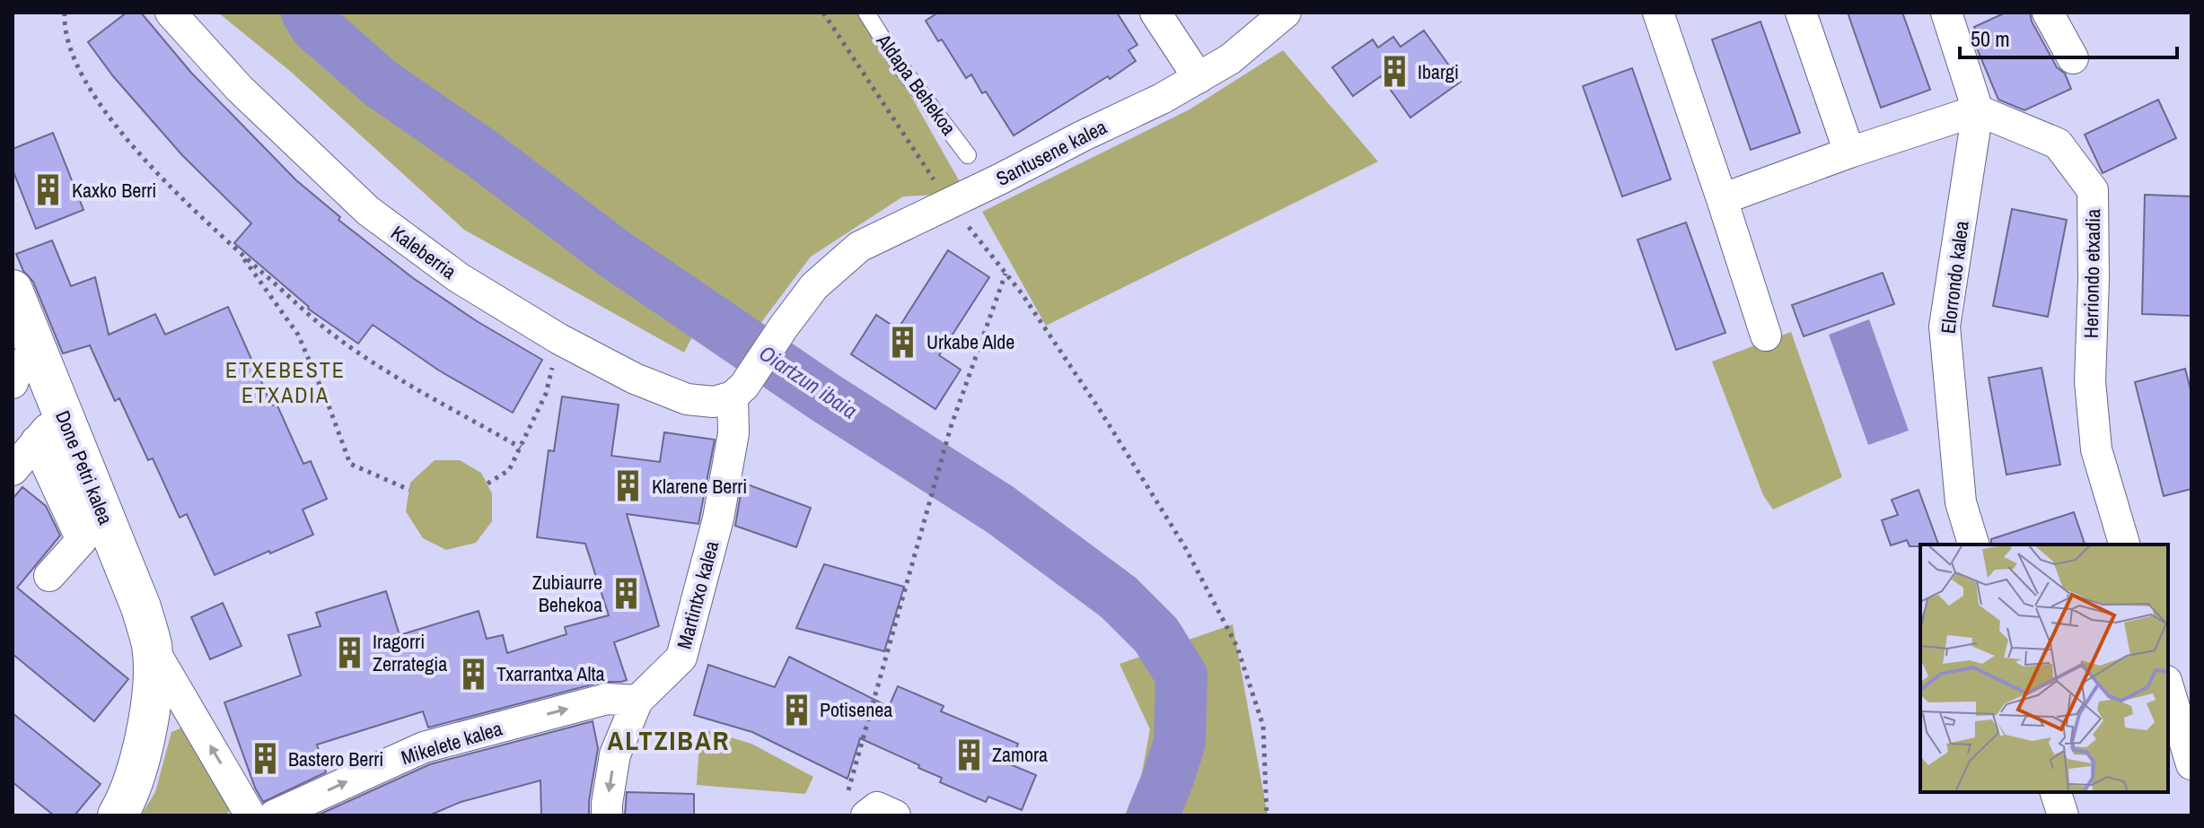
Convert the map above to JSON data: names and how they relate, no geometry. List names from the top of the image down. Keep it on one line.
{"streets":{"street":["Santusene kalea","Kaleberria","Herriondo etxadia","Elorrondo kalea","Done Petri kalea","Martintxo kalea","Mikelete kalea"],"lane":["Aldapa Behekoa"]},"crossings":[["Santusene kalea","Kaleberria"],["Santusene kalea","Martintxo kalea"],["Kaleberria","Martintxo kalea"],["Herriondo etxadia","Elorrondo kalea"],["Martintxo kalea","Mikelete kalea"]],"one_way":["Mikelete kalea"],"districts":["ETXEBESTE ETXADIA","ALTZIBAR"],"water":["Oiartzun ibaia"],"places":{"building":["Ibargi","Kaxko Berri","Urkabe Alde","Klarene Berri","Zubiaurre Behekoa","Iragorri Zerrategia","Txarrantxa Alta","Potisenea","Zamora","Bastero Berri"]},"scale_bar":"50 m"}
